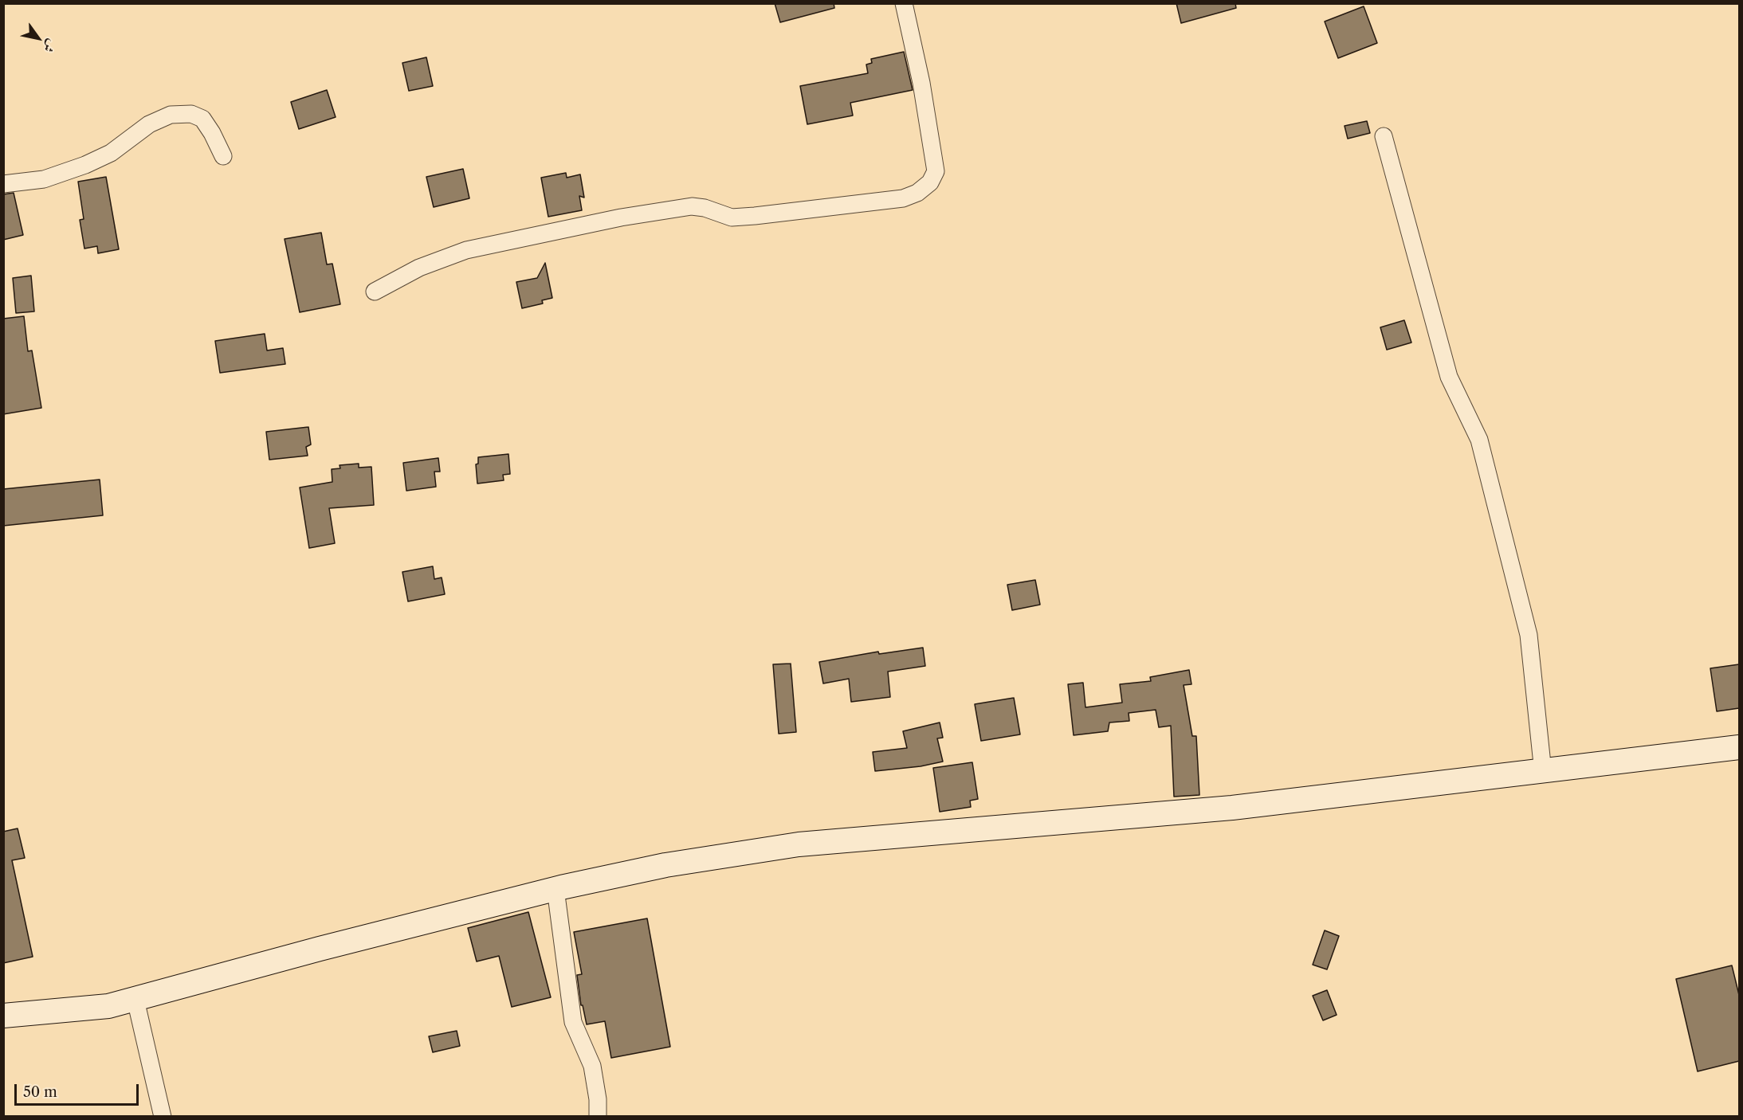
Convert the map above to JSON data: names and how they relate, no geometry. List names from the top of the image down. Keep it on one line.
{"scale_bar":"50 m","north":"bottom right"}
